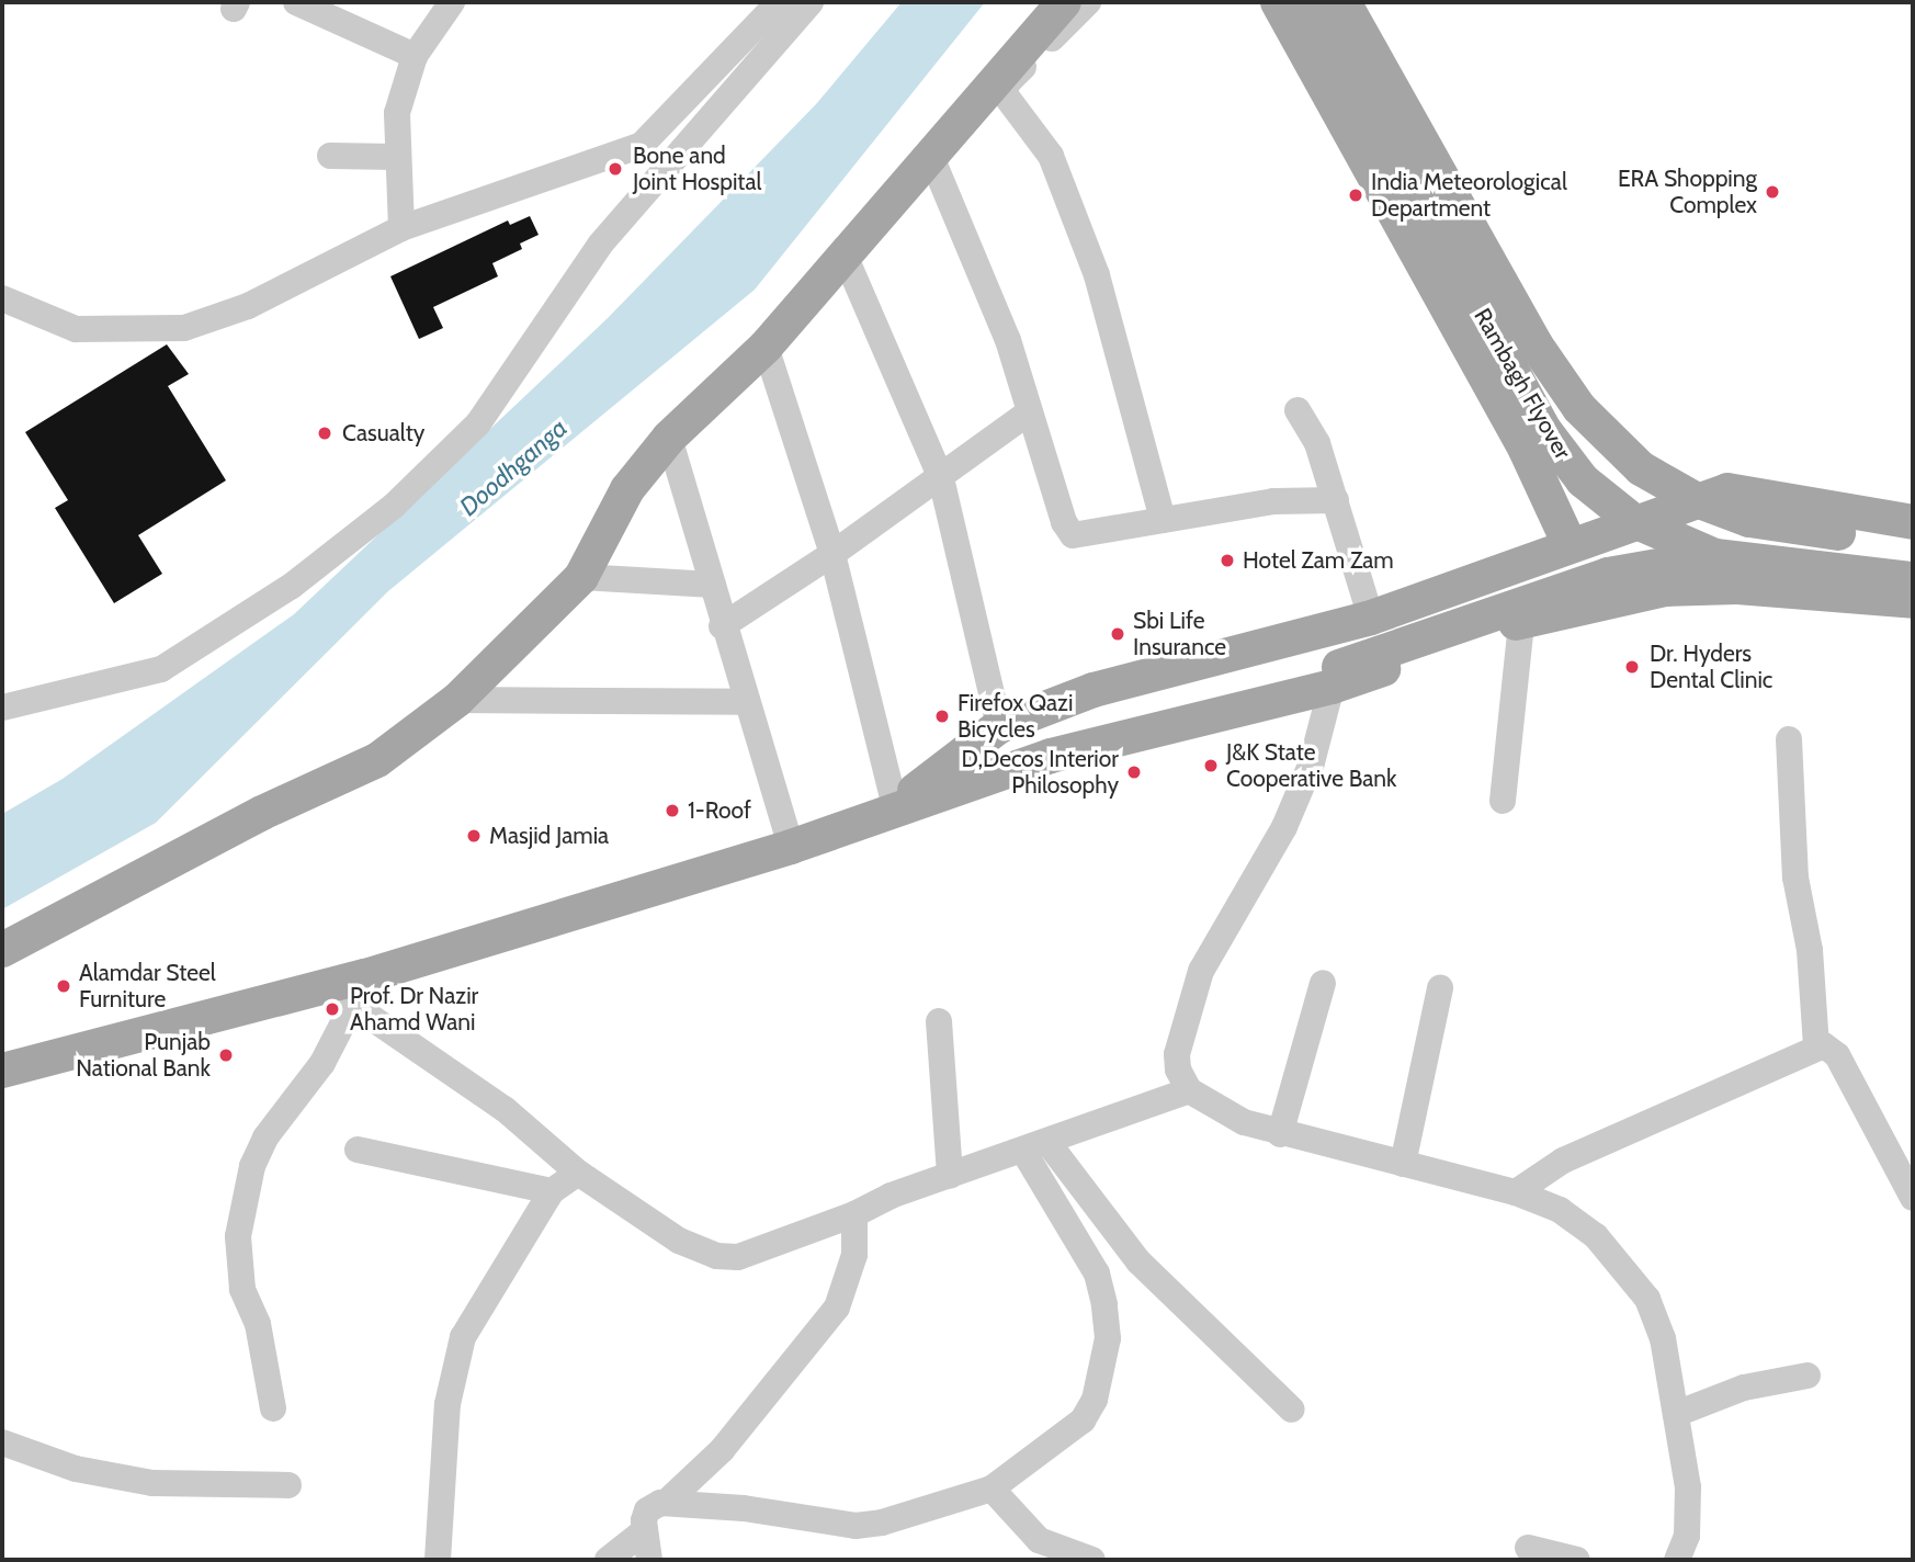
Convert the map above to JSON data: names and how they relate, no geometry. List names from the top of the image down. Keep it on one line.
{"streets":{"main road":["Rambagh Flyover"]},"water":["Doodhganga"],"places":["Bone and Joint Hospital","ERA Shopping Complex","India Meteorological Department","Casualty","Hotel Zam Zam","Sbi Life Insurance","Dr. Hyders Dental Clinic","Firefox Qazi Bicycles","J&K State Cooperative Bank","D,Decos Interior Philosophy","1-Roof","Masjid Jamia","Alamdar Steel Furniture","Prof. Dr Nazir Ahamd Wani","Punjab National Bank"]}
